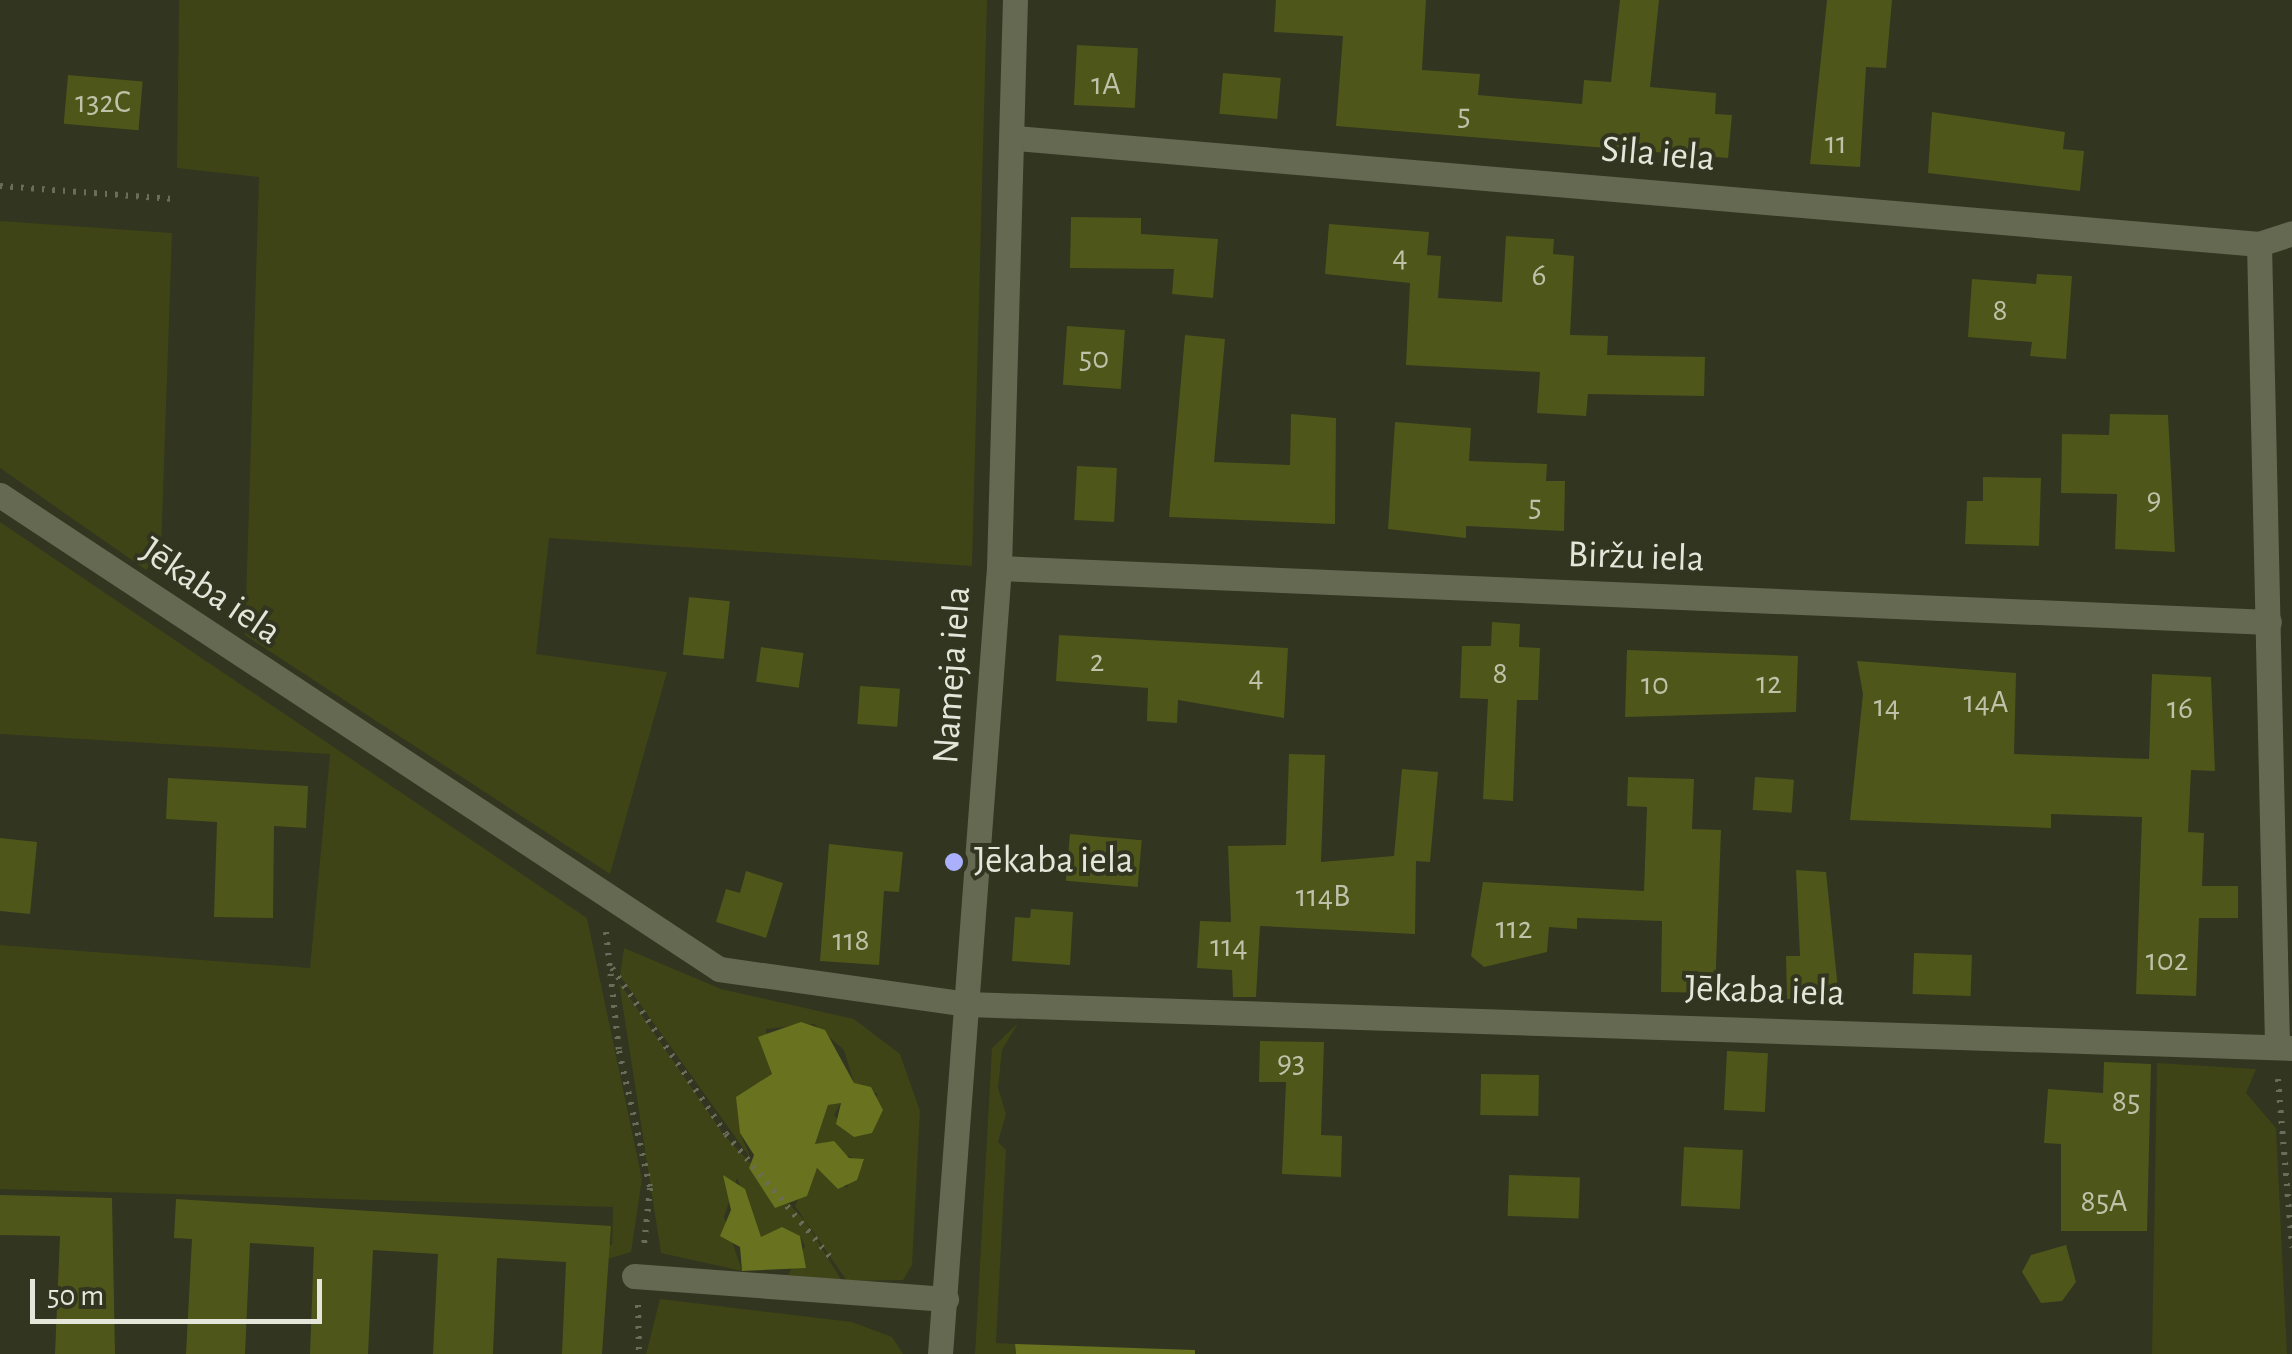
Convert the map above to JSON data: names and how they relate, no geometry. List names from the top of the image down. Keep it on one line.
{"streets":{"street":["Sila iela","Biržu iela","Jēkaba iela","Nameja iela"]},"crossings":[["Sila iela","Nameja iela"],["Biržu iela","Nameja iela"],["Jēkaba iela","Nameja iela"]],"places":["Jēkaba iela"],"house_numbers":["1A","132C","5","11","4","6","8","50","9","5","2","8","4","12","10","14A","14","16","114B","112","118","114","102","93","85","85A"],"scale_bar":"50 m"}
